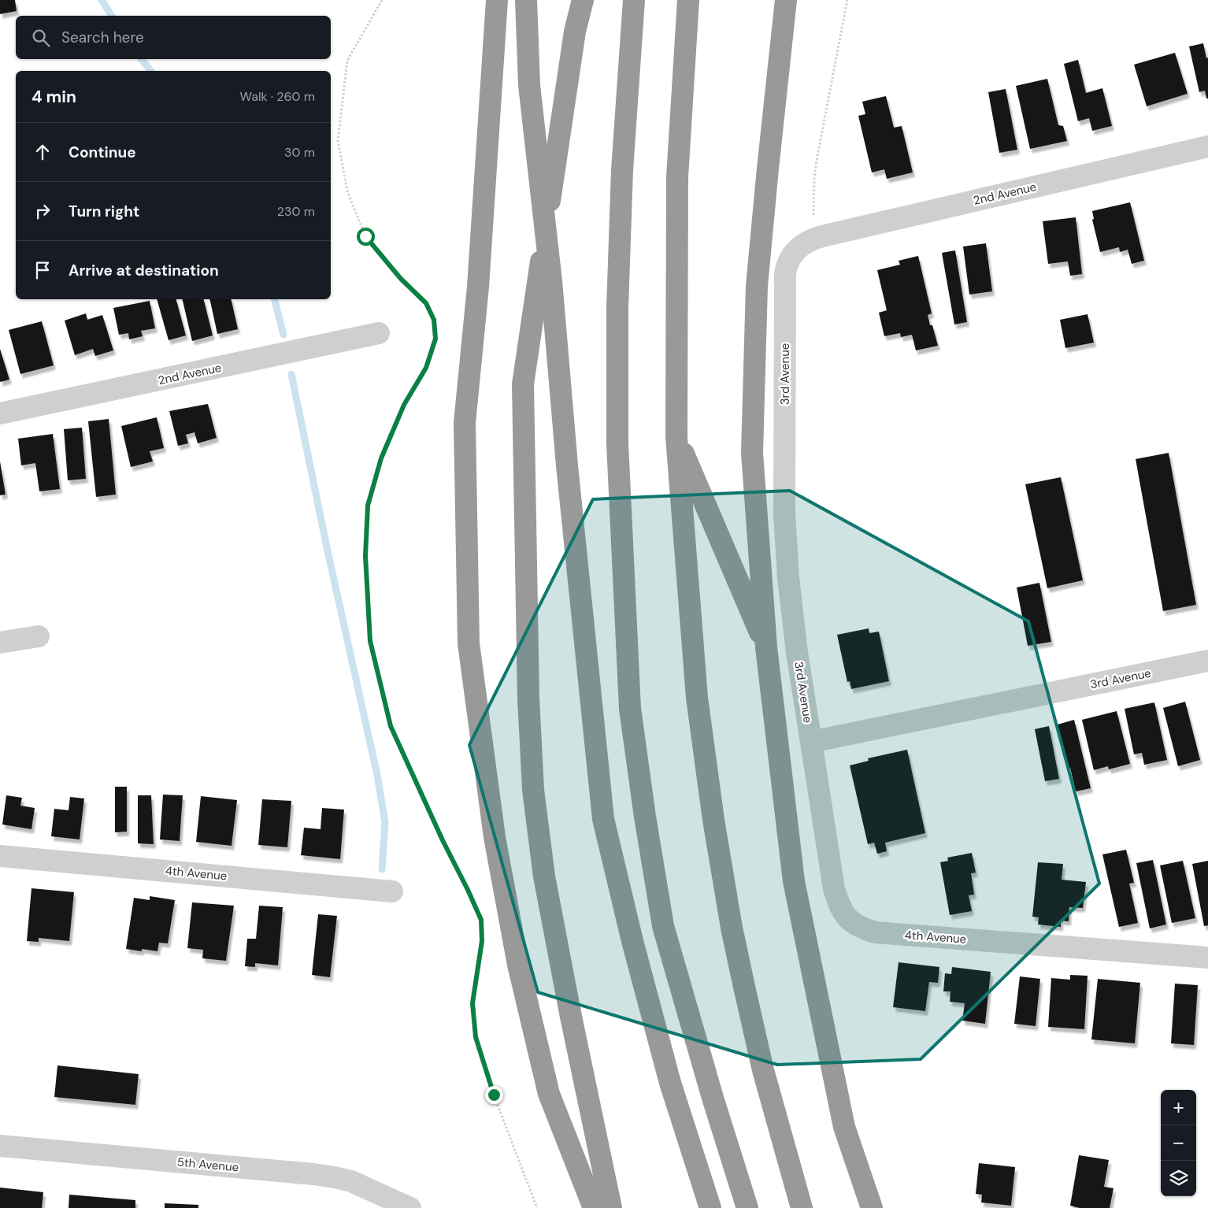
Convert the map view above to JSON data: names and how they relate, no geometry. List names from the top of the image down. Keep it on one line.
{"streets":{"street":["2nd Avenue","3rd Avenue","4th Avenue","5th Avenue"]},"crossings":[["2nd Avenue","3rd Avenue"],["3rd Avenue","4th Avenue"]],"page":{"search":"Search here","heading":["4 min","Walk · 260 m"],"list":[["Continue","30 m"],["Turn right","230 m"],"Arrive at destination"],"map_buttons":["+","−"]}}
